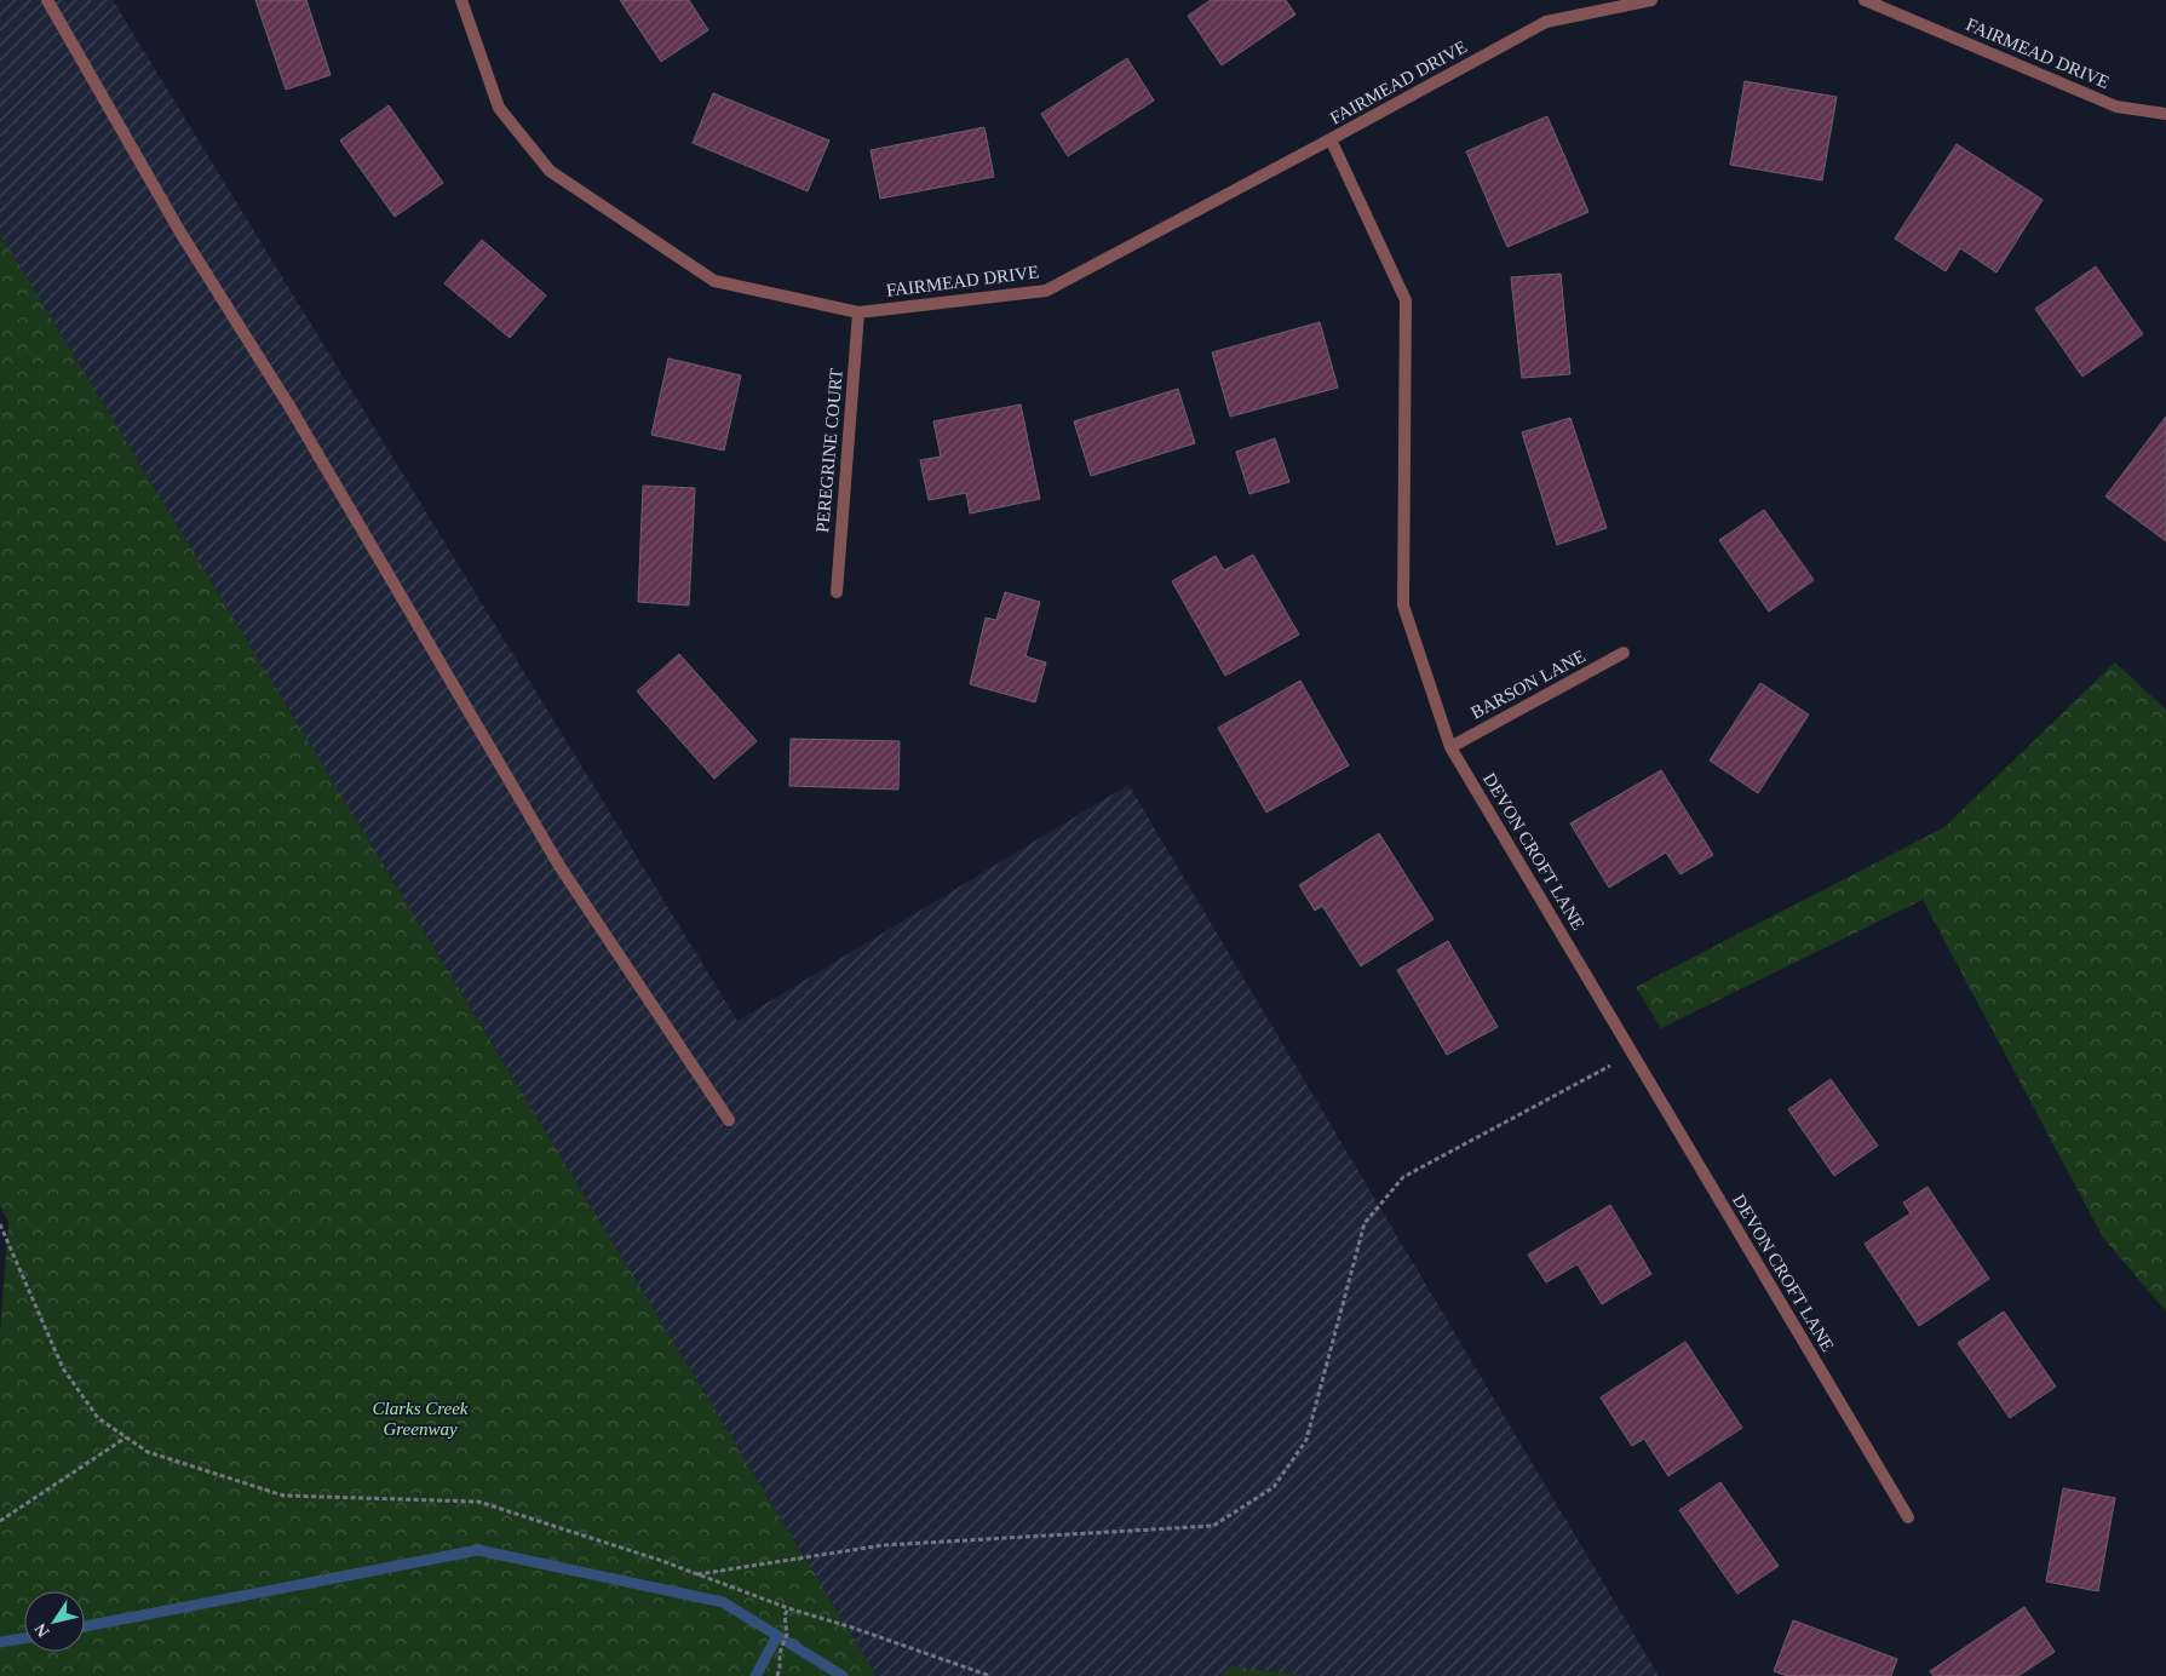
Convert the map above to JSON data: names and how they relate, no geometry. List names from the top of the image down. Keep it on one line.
{"streets":{"street":["FAIRMEAD DRIVE","PEREGRINE COURT","BARSON LANE","DEVON CROFT LANE"]},"crossings":[["FAIRMEAD DRIVE","PEREGRINE COURT"],["FAIRMEAD DRIVE","DEVON CROFT LANE"],["BARSON LANE","DEVON CROFT LANE"]],"parks":["Clarks Creek Greenway"],"north":"bottom left"}
